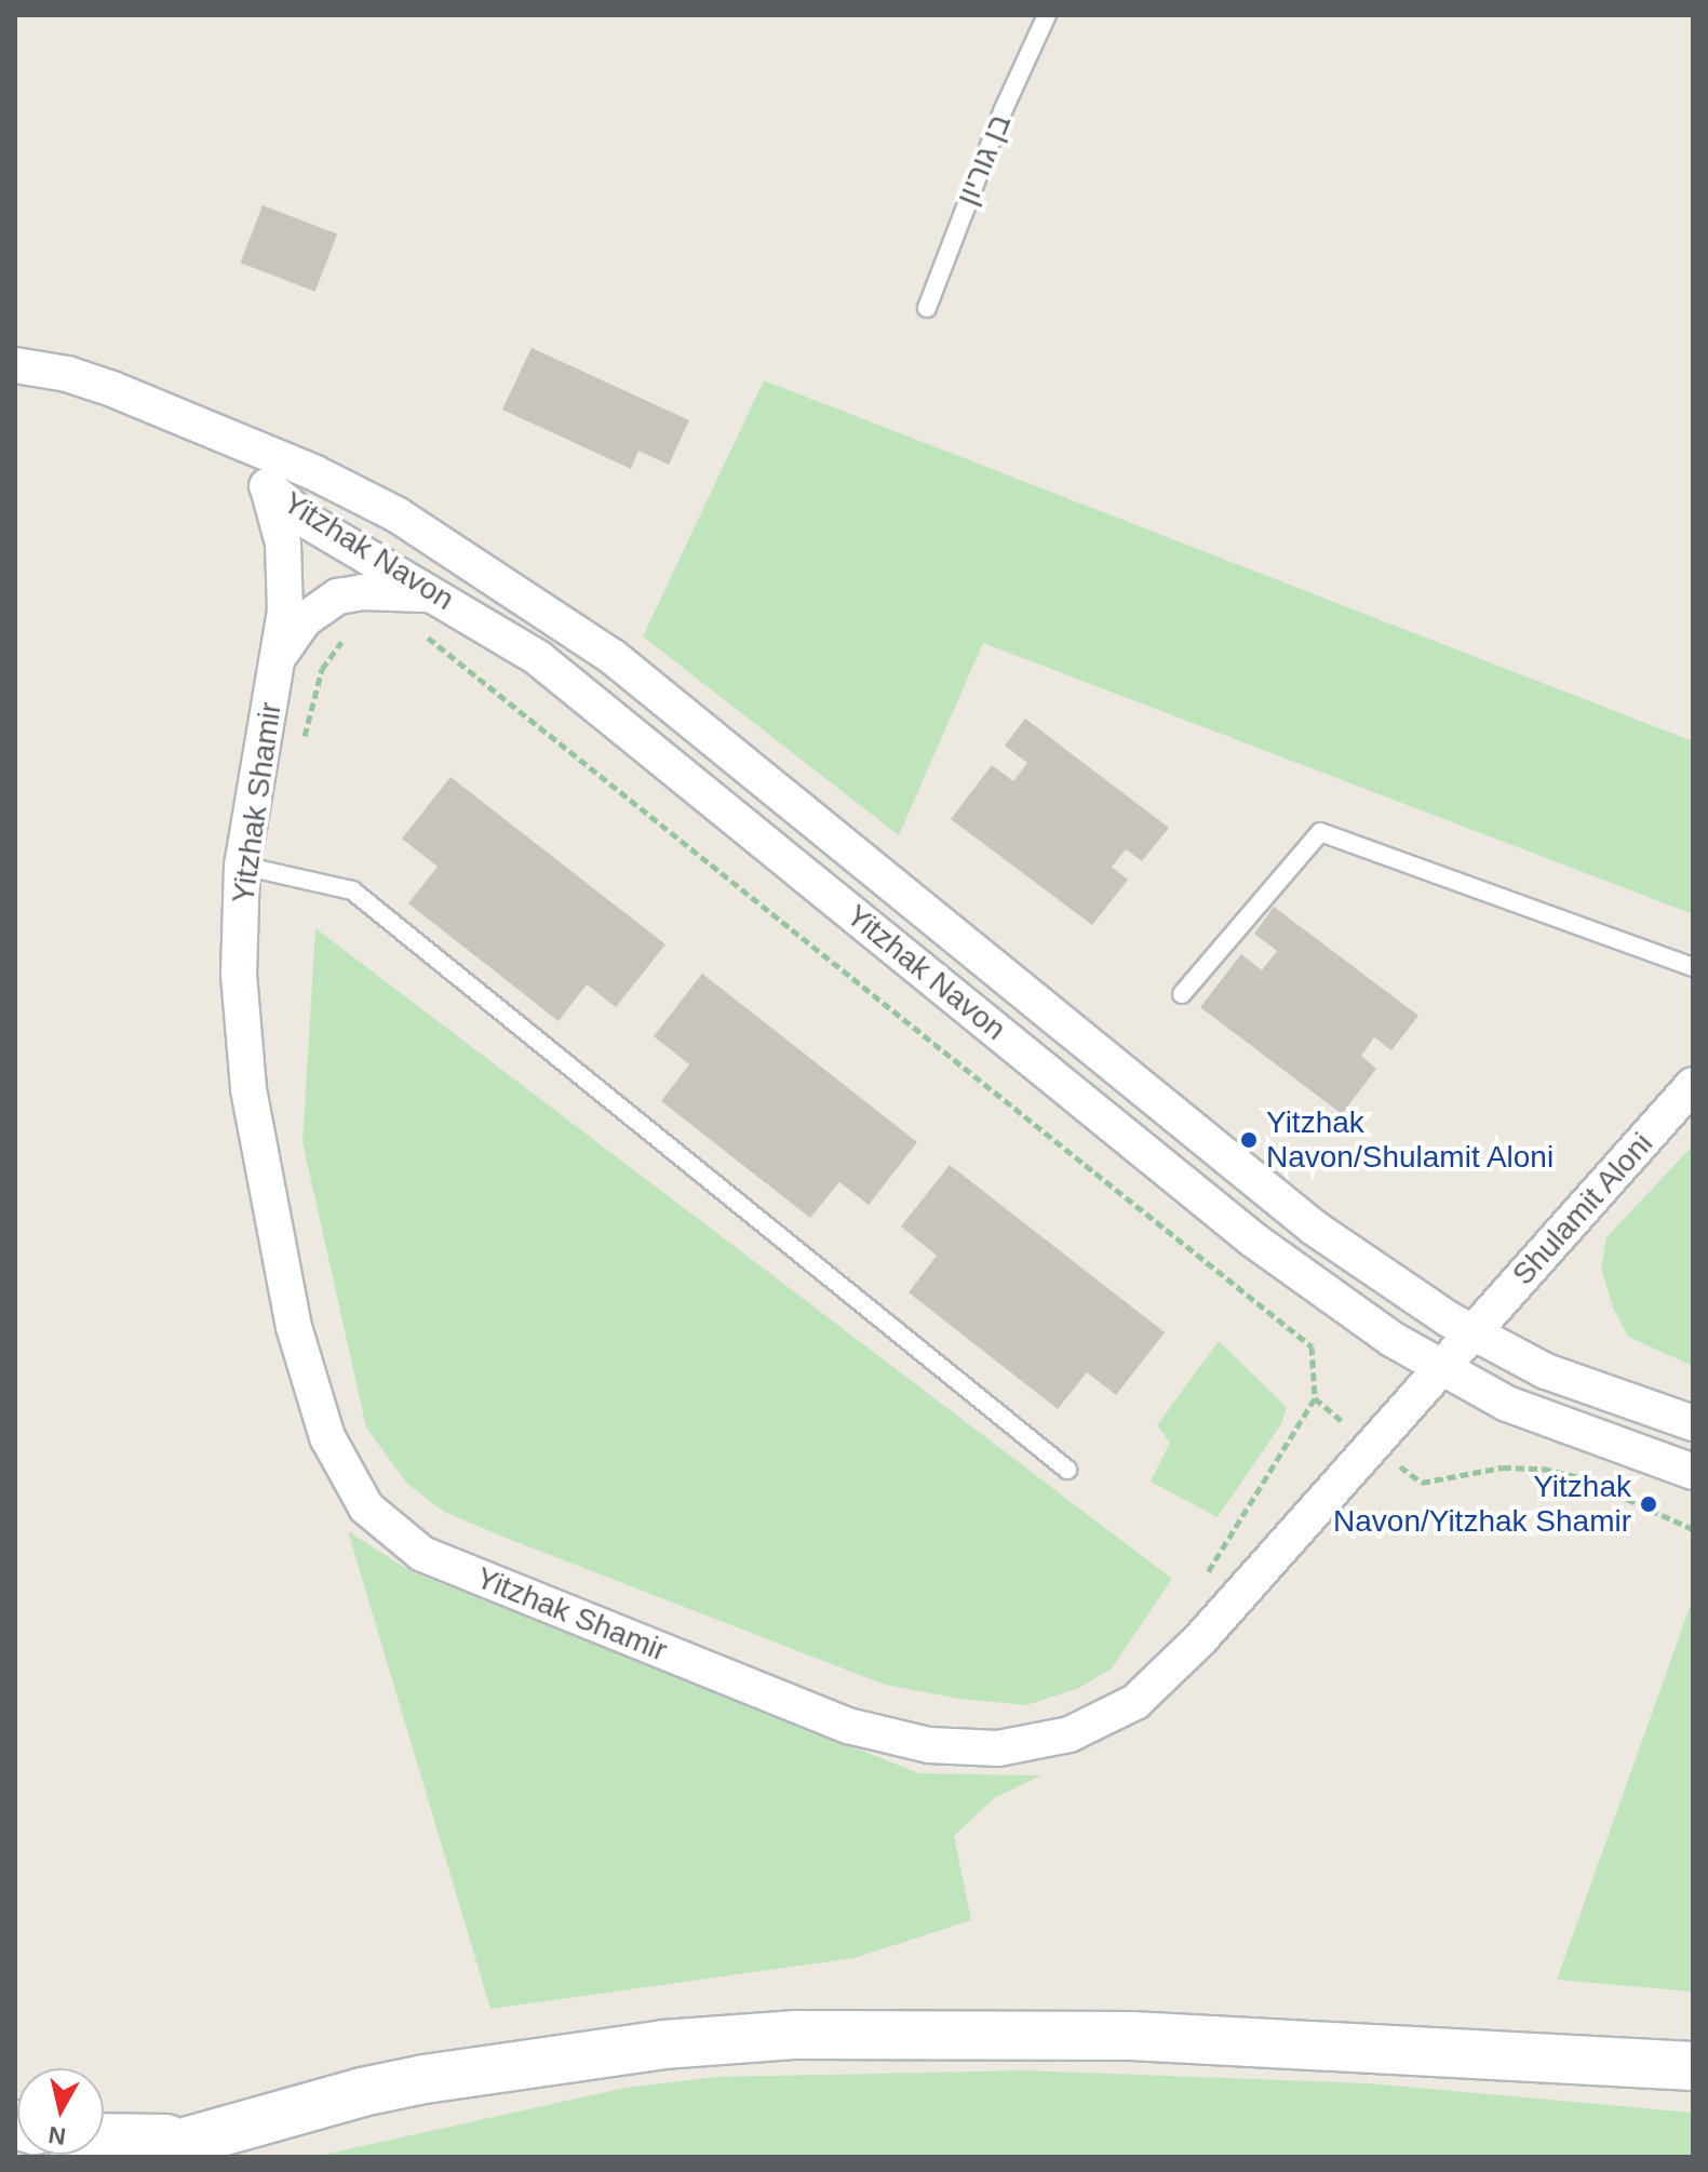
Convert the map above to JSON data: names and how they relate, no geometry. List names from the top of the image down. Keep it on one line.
{"streets":{"street":["Yitzhak Navon","Yitzhak Shamir","Shulamit Aloni"],"lane":["בן גוריון"]},"crossings":[["Yitzhak Navon","Yitzhak Shamir"],["Yitzhak Navon","Shulamit Aloni"],["Yitzhak Shamir","Shulamit Aloni"]],"places":["Yitzhak Navon/Shulamit Aloni","Yitzhak Navon/Yitzhak Shamir"],"north":"bottom"}
